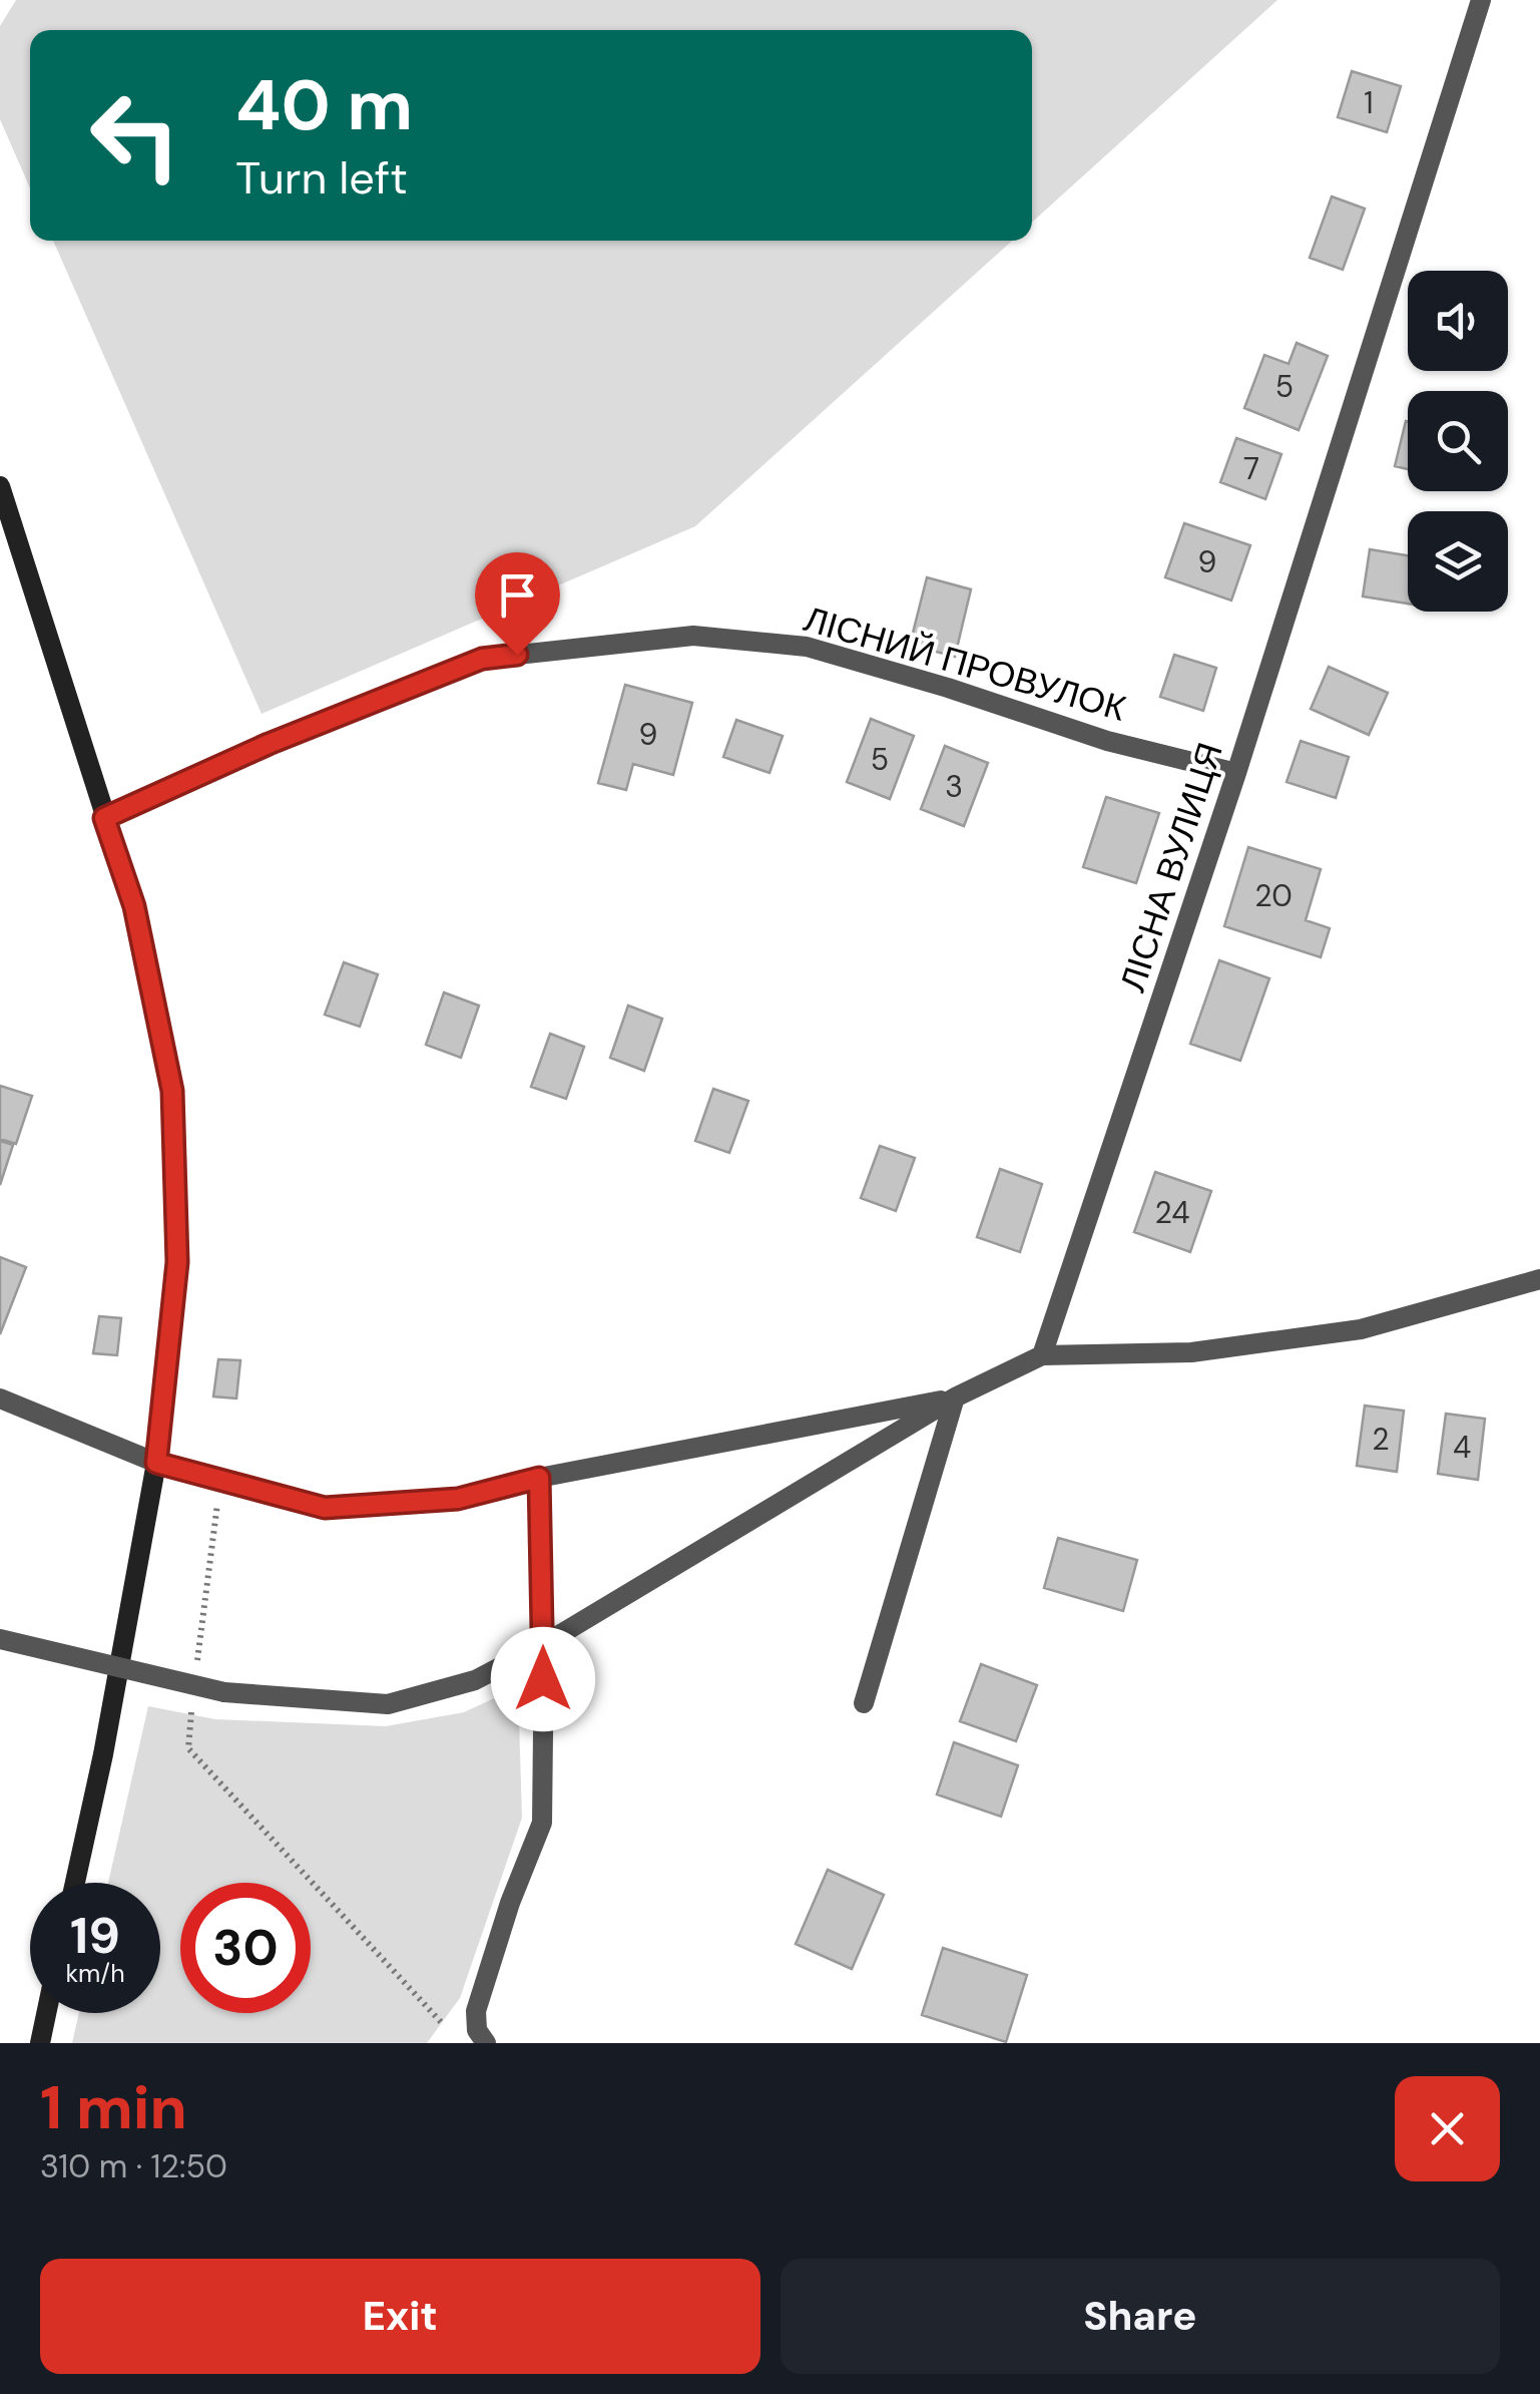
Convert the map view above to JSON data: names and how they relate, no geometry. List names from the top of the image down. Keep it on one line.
{"streets":{"street":["ЛІСНИЙ ПРОВУЛОК","ЛІСНА ВУЛИЦЯ"]},"crossings":[["ЛІСНИЙ ПРОВУЛОК","ЛІСНА ВУЛИЦЯ"]],"house_numbers":["1","5","7","9","9","5","3","20","24","2","4"],"page":{"turn":["40 m","Turn left"],"speed":"19 km/h","limit":"30","heading":["1 min","310 m · 12:50"],"buttons":["Exit","Share"]}}
